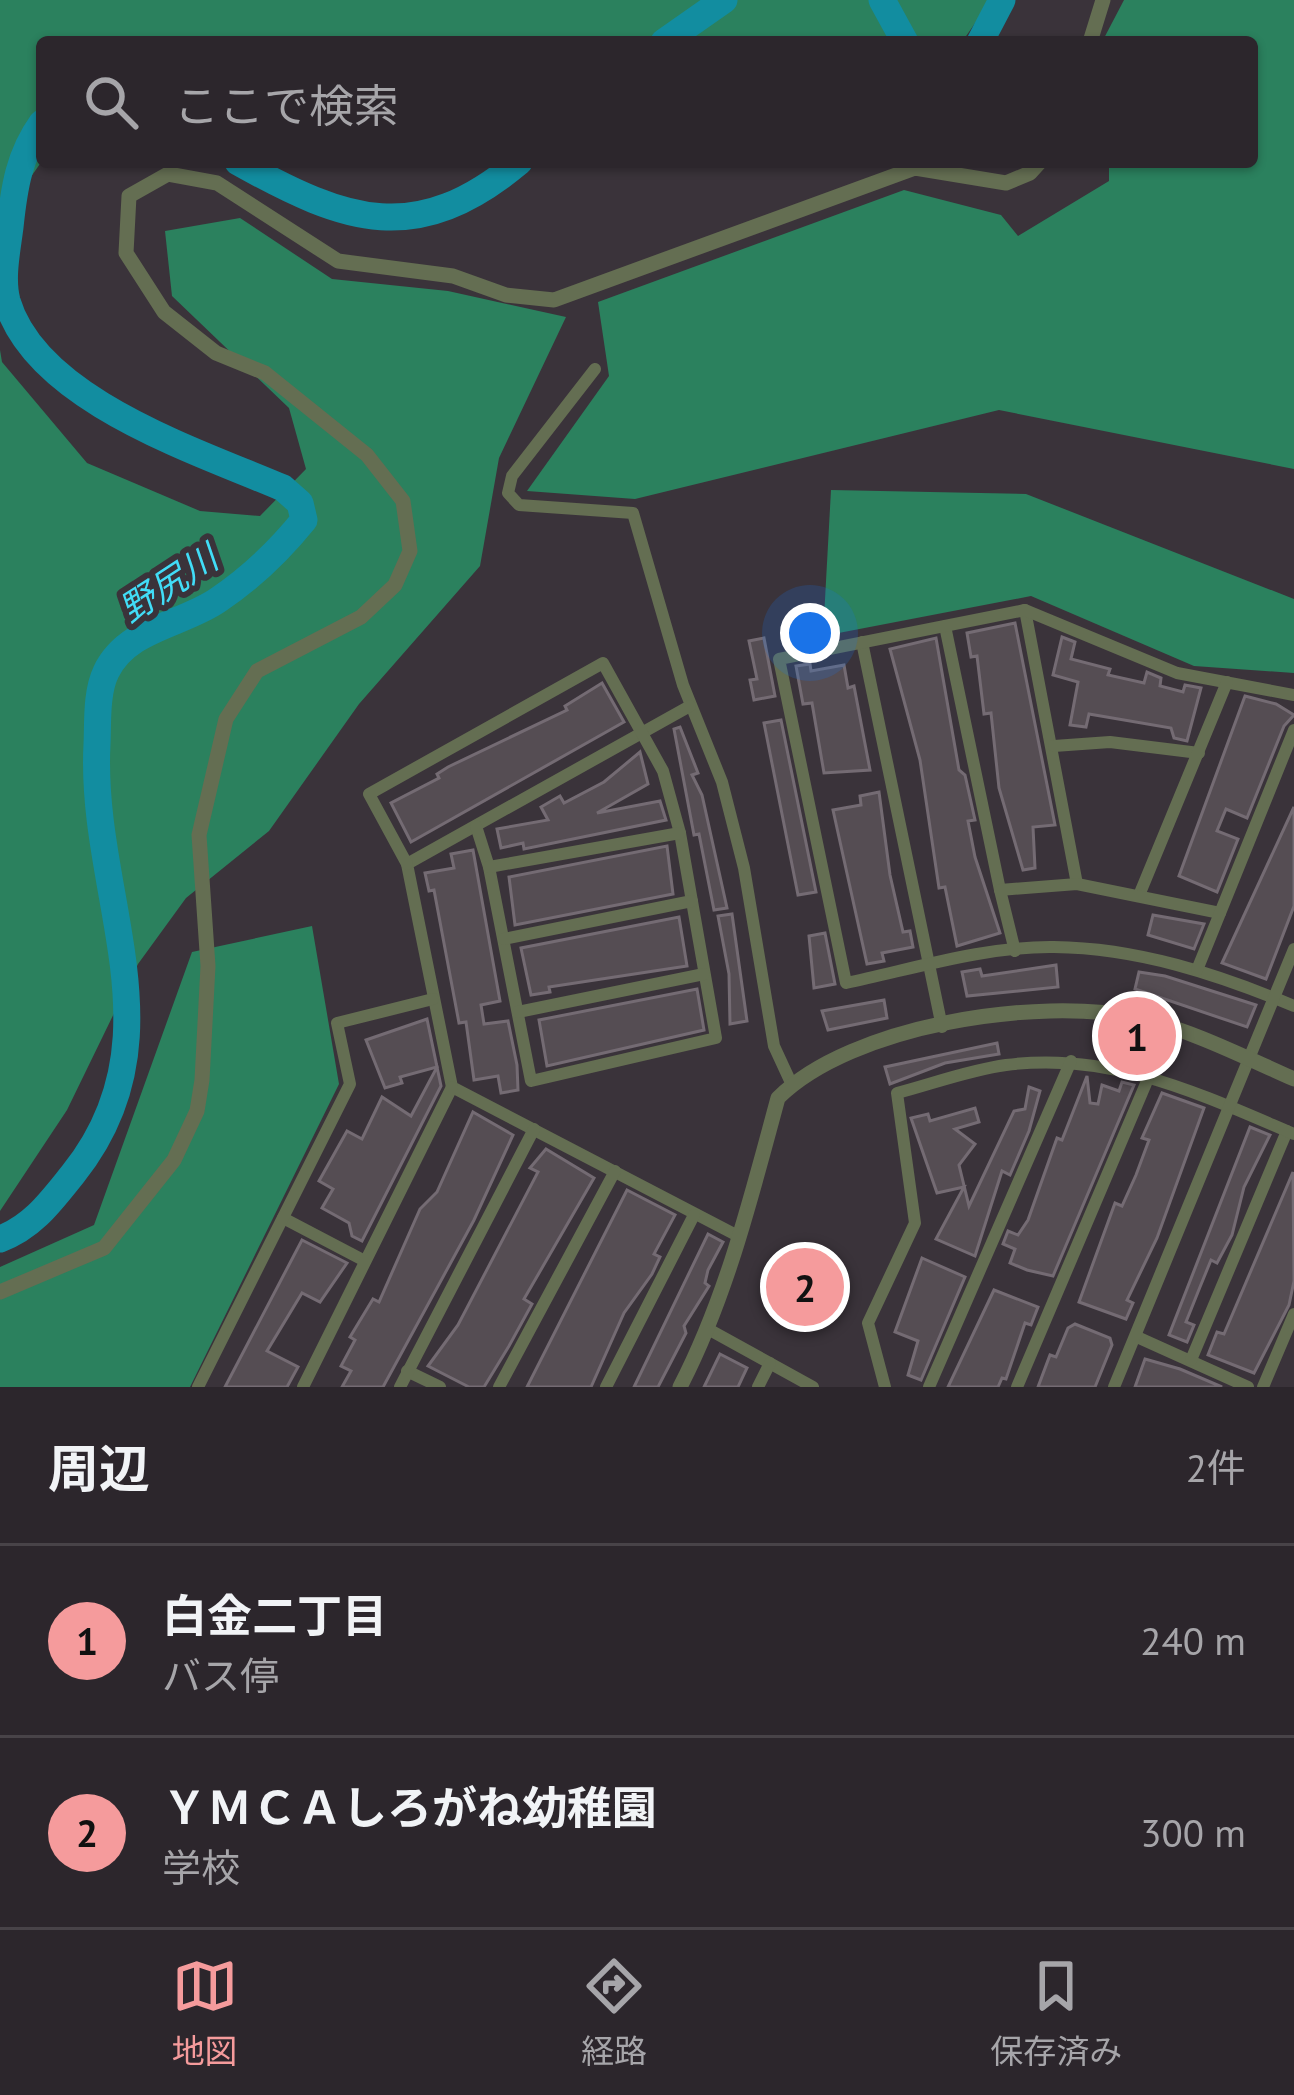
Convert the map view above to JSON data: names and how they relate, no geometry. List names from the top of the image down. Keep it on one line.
{"water":["野尻川"],"page":{"search":"ここで検索","pins":["1","2"],"heading":["周辺","2件"],"list":[{"mark":"1","name":"白金二丁目","note":"バス停","value":"240 m"},{"mark":"2","name":"ＹＭＣＡしろがね幼稚園","note":"学校","value":"300 m"}],"nav":["地図","経路","保存済み"]}}
